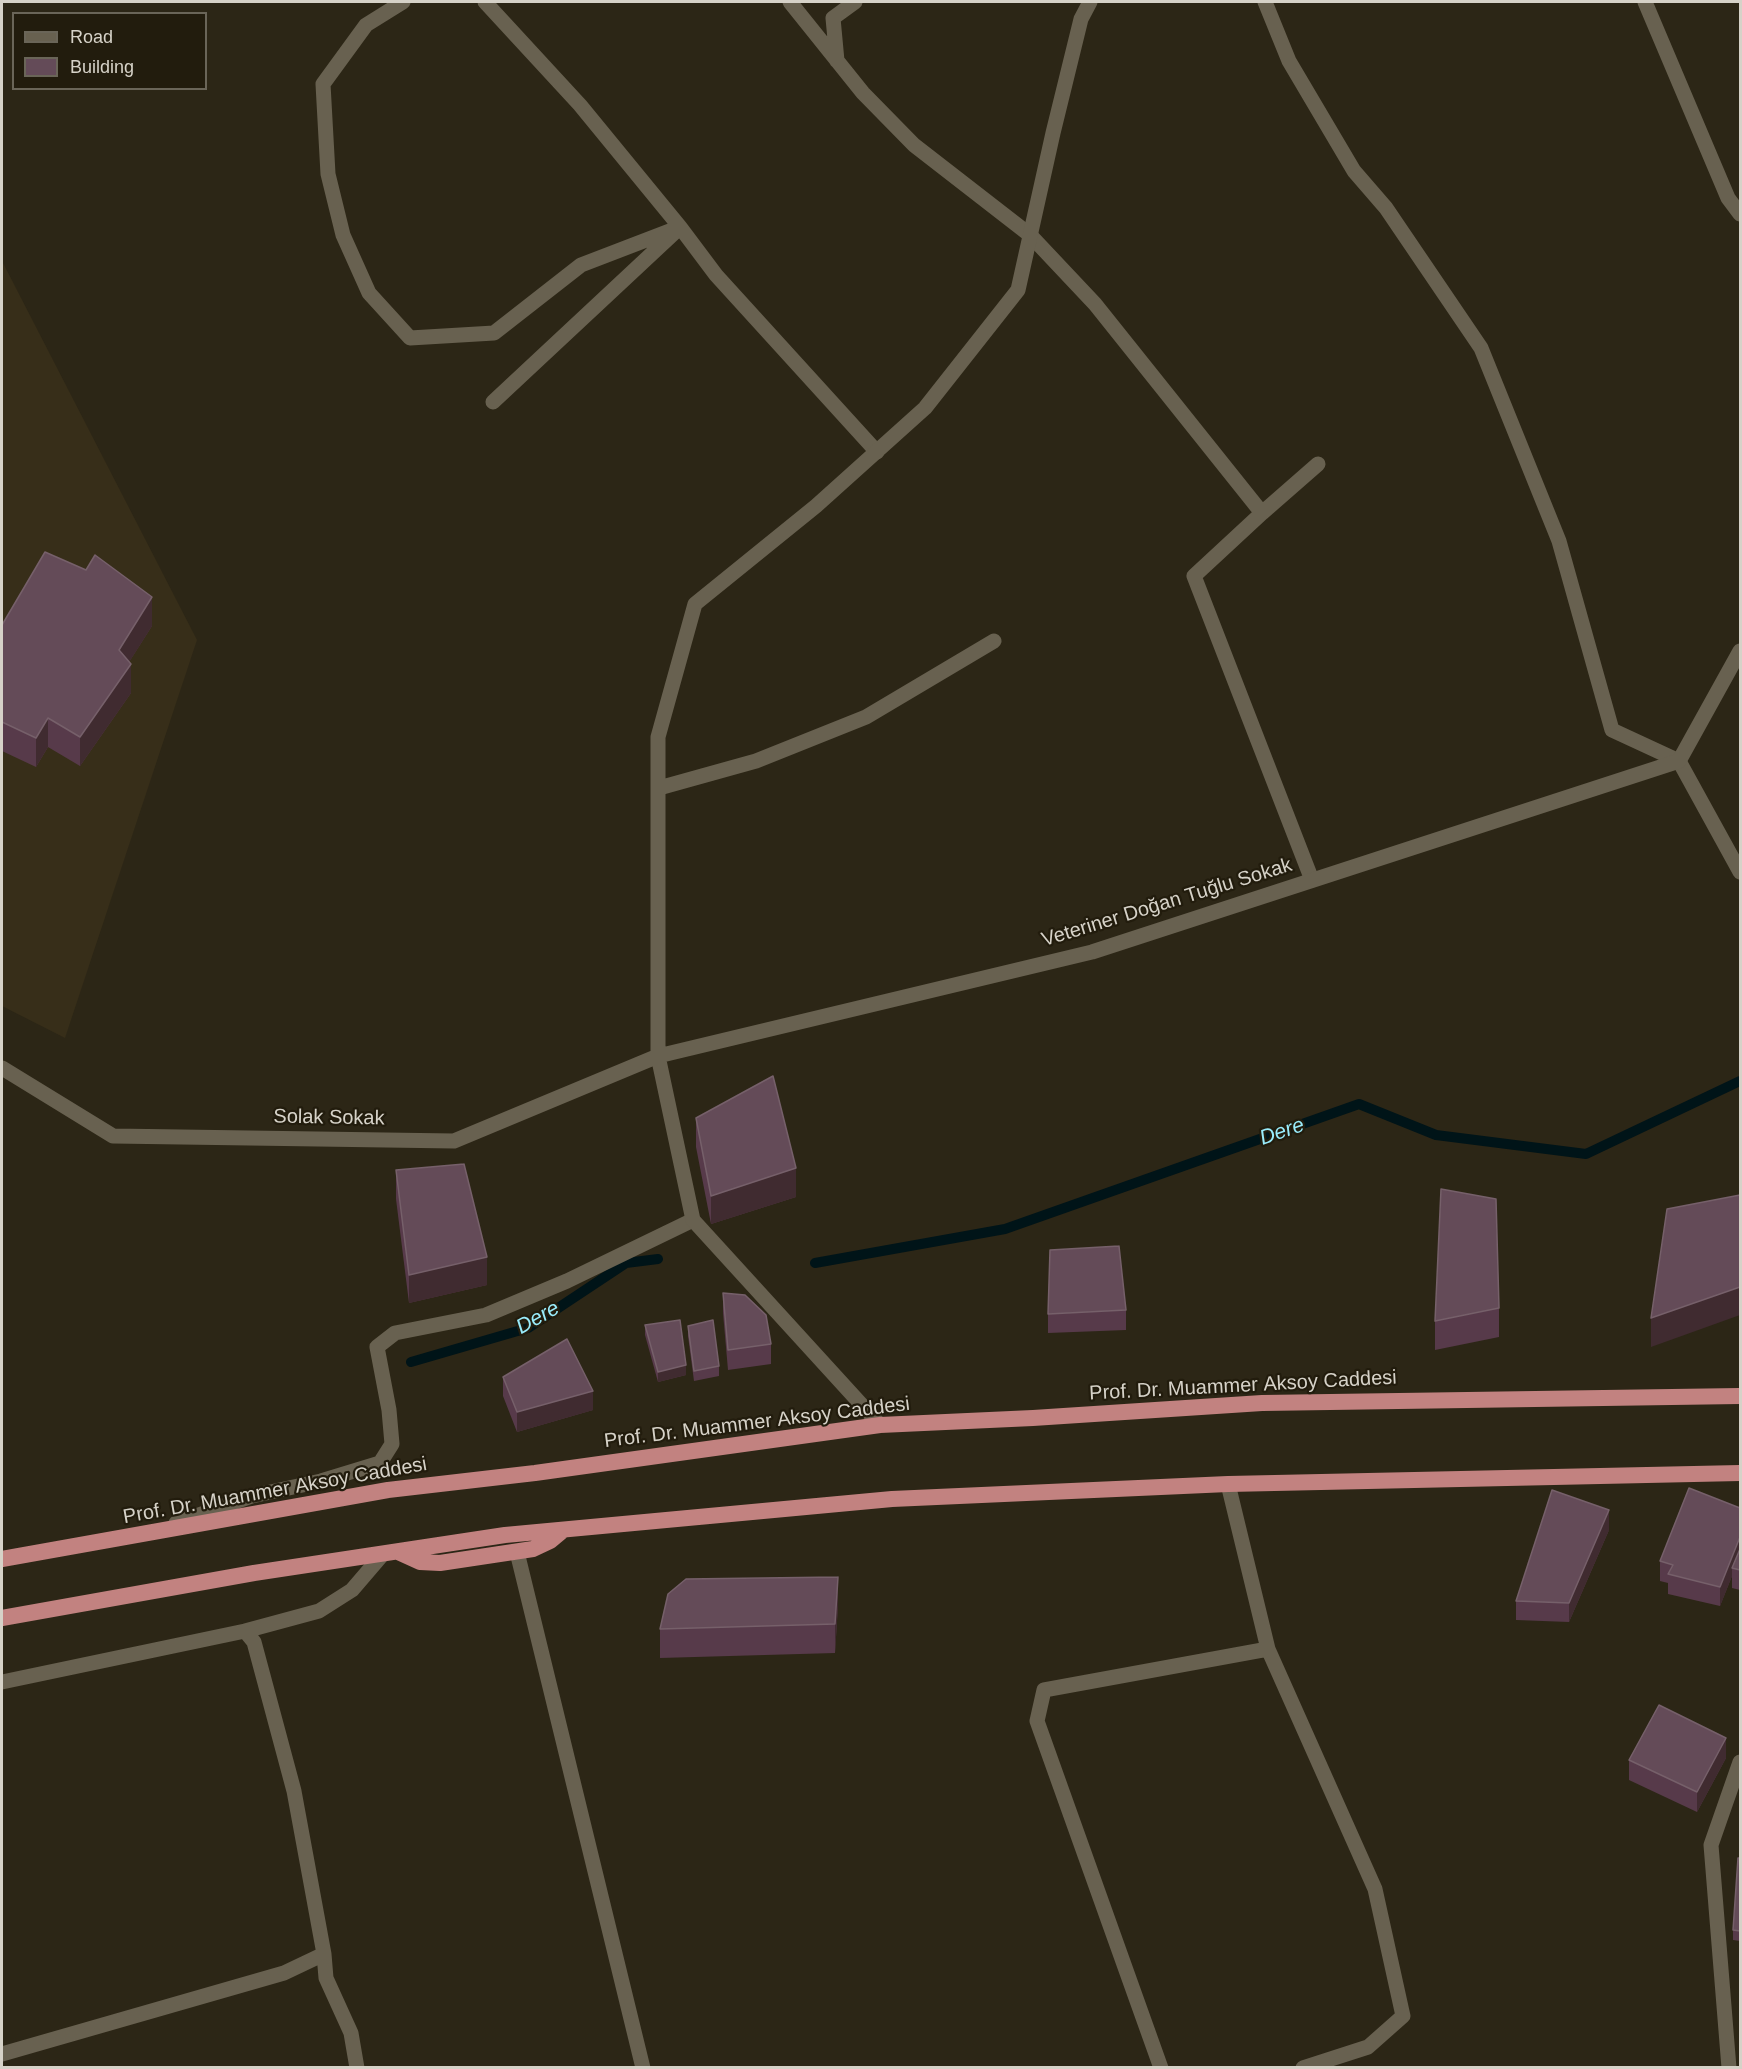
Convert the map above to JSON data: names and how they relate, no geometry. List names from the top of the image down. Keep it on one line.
{"streets":{"highway":["Prof. Dr. Muammer Aksoy Caddesi"],"street":["Veteriner Doğan Tuğlu Sokak","Solak Sokak"]},"crossings":[["Veteriner Doğan Tuğlu Sokak","Solak Sokak"]],"water":["Dere"],"legend":["Road","Building"]}
